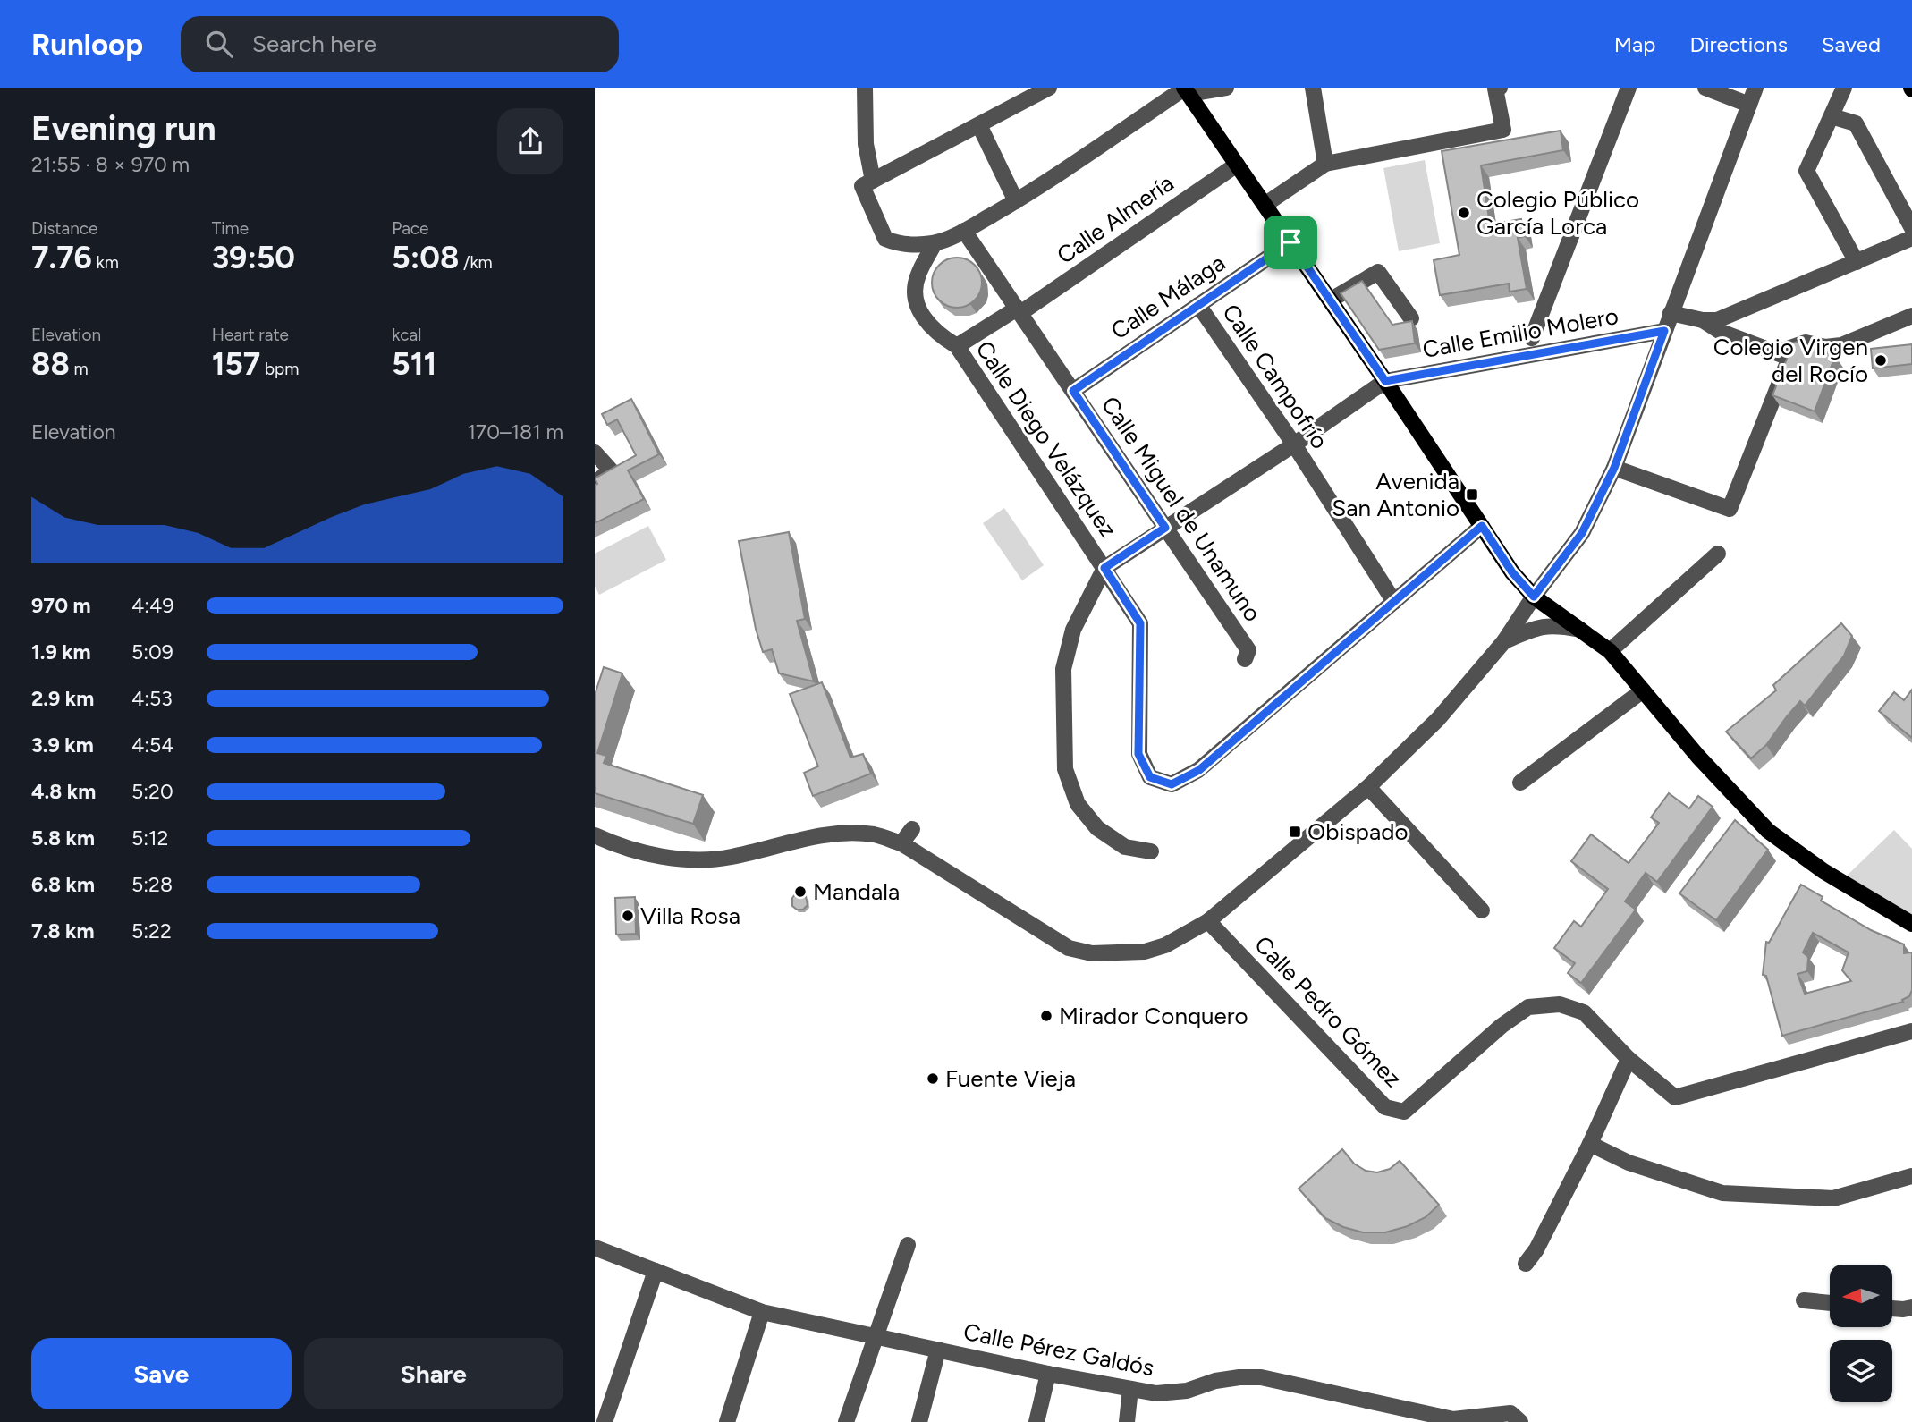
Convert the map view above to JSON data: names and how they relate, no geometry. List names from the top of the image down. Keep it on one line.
{"streets":{"street":["Calle Almería","Calle Málaga","Calle Emilio Molero","Calle Campofrío","Calle Diego Velázquez","Calle Miguel de Unamuno","Calle Pedro Gómez","Calle Pérez Galdós"]},"crossings":[["Calle Almería","Calle Diego Velázquez"],["Calle Almería","Calle Miguel de Unamuno"],["Calle Málaga","Calle Campofrío"],["Calle Málaga","Calle Miguel de Unamuno"]],"places":{"other":["Colegio Público García Lorca","Colegio Virgen del Rocío","Mandala","Villa Rosa","Mirador Conquero","Fuente Vieja"],"transit":["Avenida San Antonio","Obispado"]},"north":"left","page":{"header":"Runloop","search":"Search here","nav":["Map","Directions","Saved"],"heading":["Evening run","21:55 · 8 × 970 m"],"stats":[["Distance","7.76 km"],["Time","39:50"],["Pace","5:08 /km"],["Elevation","88 m"],["Heart rate","157 bpm"],["kcal","511"]],"chart":["Elevation","170–181 m"],"list":[{"name":"970 m","note":"4:49"},{"name":"1.9 km","note":"5:09"},{"name":"2.9 km","note":"4:53"},{"name":"3.9 km","note":"4:54"},{"name":"4.8 km","note":"5:20"},{"name":"5.8 km","note":"5:12"},{"name":"6.8 km","note":"5:28"},{"name":"7.8 km","note":"5:22"}],"buttons":["Save","Share"]}}
